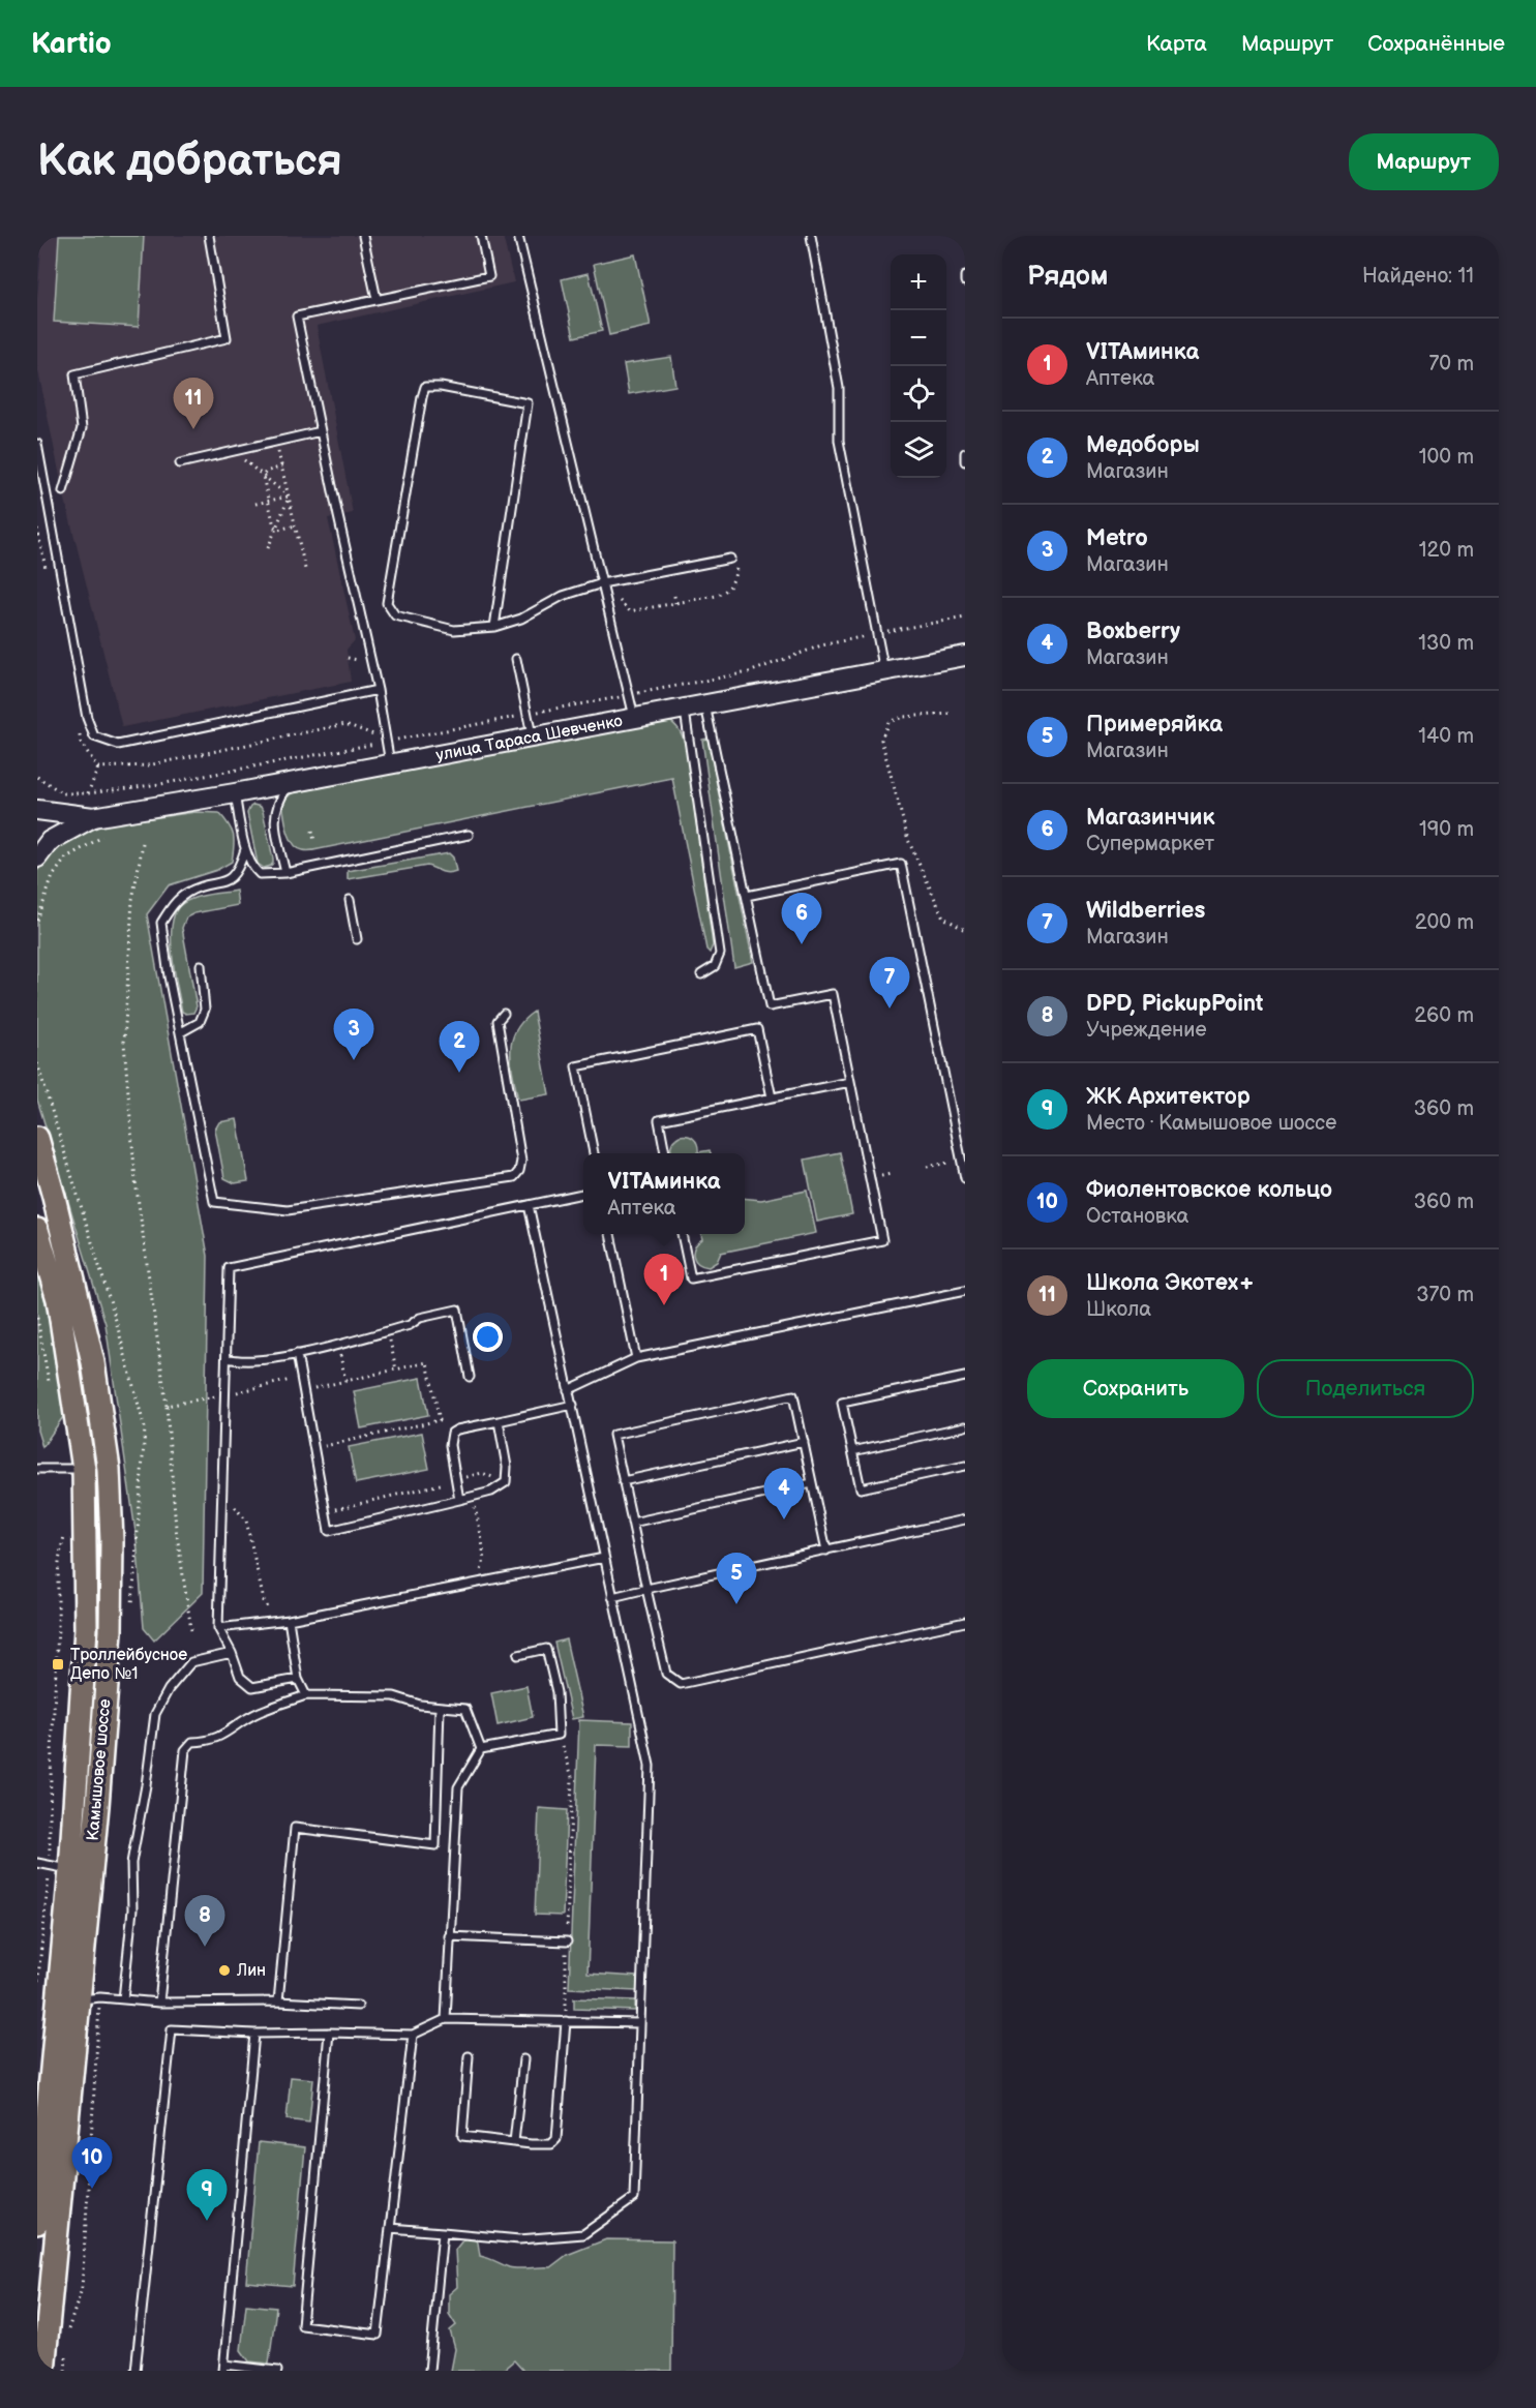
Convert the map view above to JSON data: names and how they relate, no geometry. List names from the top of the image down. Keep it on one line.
{"streets":{"main road":["улица Тараса Шевченко","Камышовое шоссе"]},"places":{"transit":["Троллейбусное Депо №1"],"other":["Лин"]},"page":{"header":"Kartio","nav":["Карта","Маршрут","Сохранённые"],"buttons":["Маршрут",["Сохранить","Поделиться"]],"title":"Как добраться","heading":["Рядом","Найдено: 11"],"map_buttons":["+","−"],"list":[{"mark":"1","name":"VITAминка","note":"Аптека","value":"70 m"},{"mark":"2","name":"Медоборы","note":"Магазин","value":"100 m"},{"mark":"3","name":"Metro","note":"Магазин","value":"120 m"},{"mark":"4","name":"Boxberry","note":"Магазин","value":"130 m"},{"mark":"5","name":"Примеряйка","note":"Магазин","value":"140 m"},{"mark":"6","name":"Магазинчик","note":"Супермаркет","value":"190 m"},{"mark":"7","name":"Wildberries","note":"Магазин","value":"200 m"},{"mark":"8","name":"DPD, PickupPoint","note":"Учреждение","value":"260 m"},{"mark":"9","name":"ЖК Архитектор","note":"Место · Камышовое шоссе","value":"360 m"},{"mark":"10","name":"Фиолентовское кольцо","note":"Остановка","value":"360 m"},{"mark":"11","name":"Школа Экотех+","note":"Школа","value":"370 m"}],"pins":["11","6","7","3","2","1","4","5","8","10","9"],"popup":["VITAминка","Аптека"]}}
